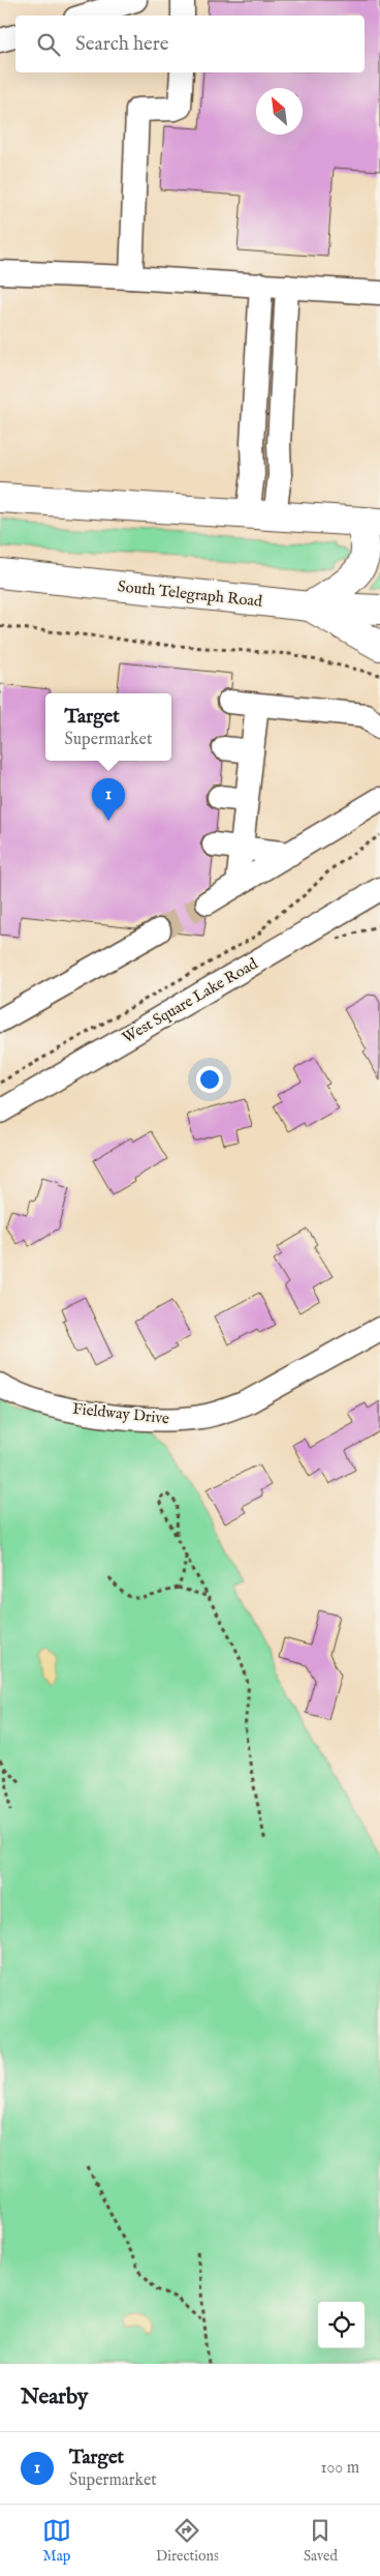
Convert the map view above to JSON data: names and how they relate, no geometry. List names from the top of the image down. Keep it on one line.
{"streets":{"highway":["South Telegraph Road"],"street":["West Square Lake Road","Fieldway Drive"]},"north":"top left","page":{"search":"Search here","popup":["Target","Supermarket"],"pins":"1","heading":"Nearby","list":[{"mark":"1","name":"Target","note":"Supermarket","value":"100 m"}],"nav":["Map","Directions","Saved"]}}
